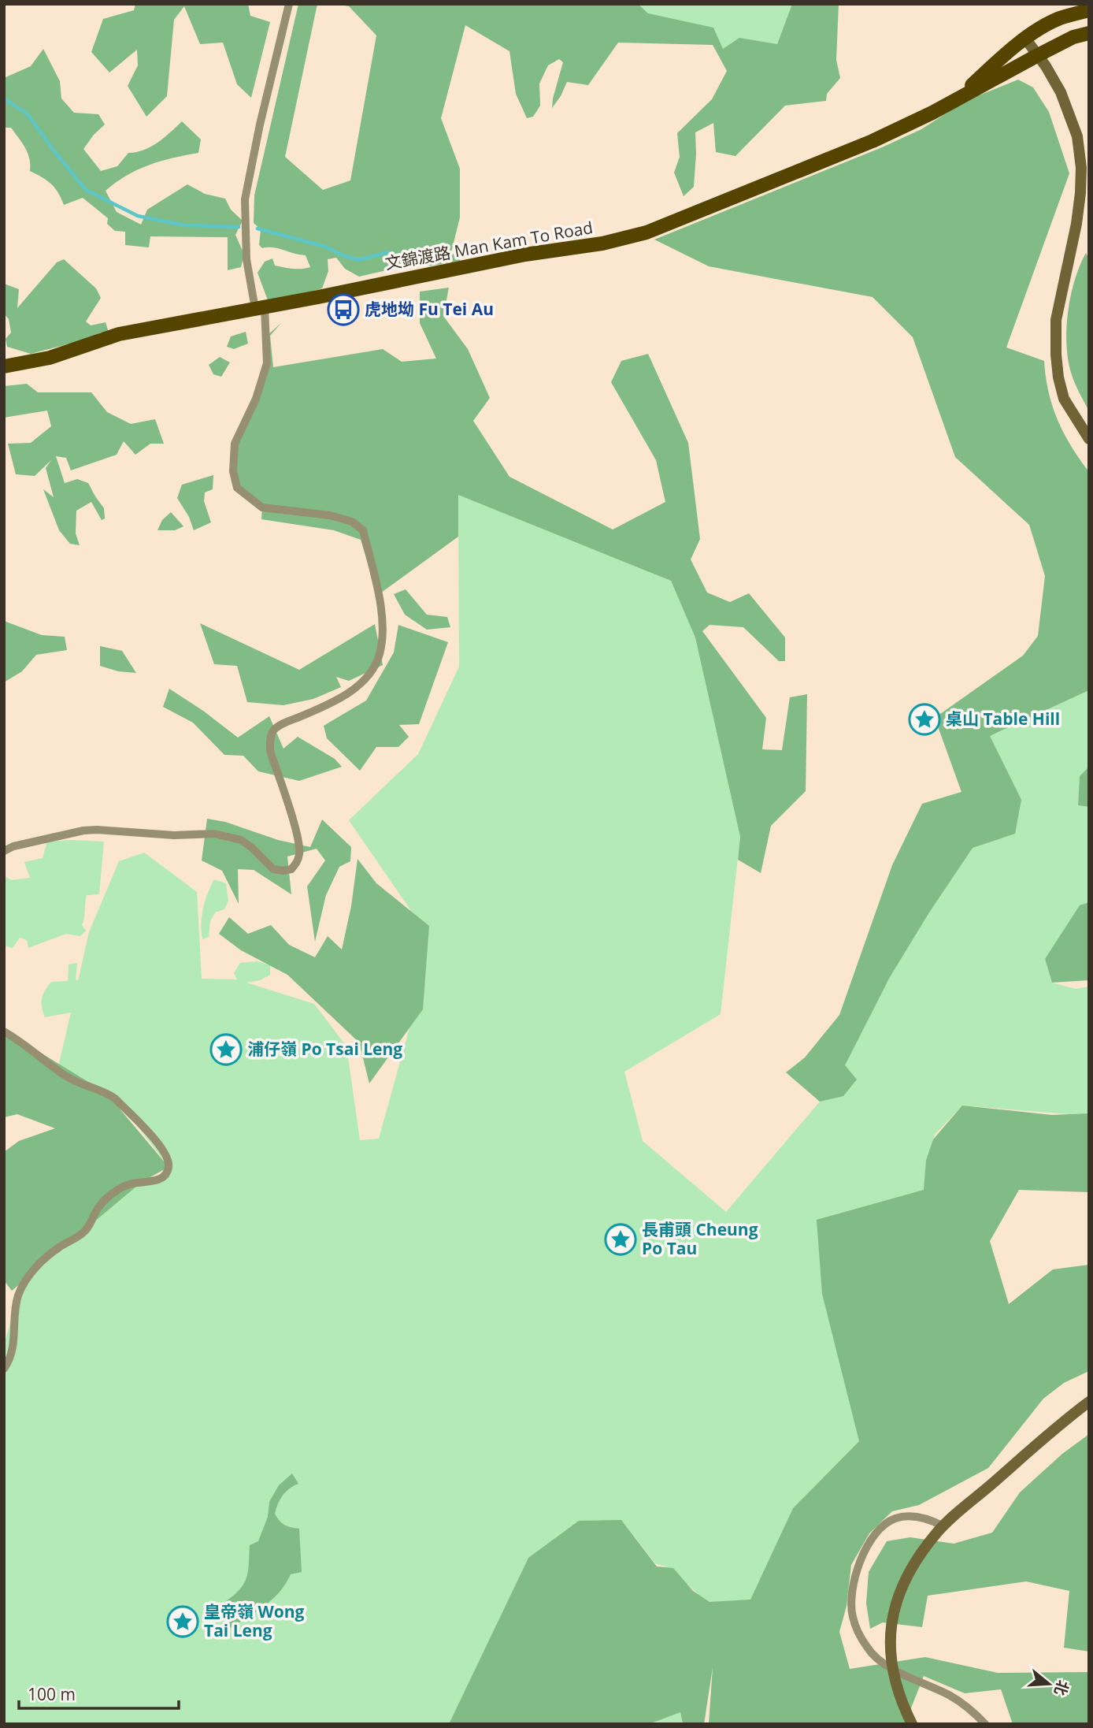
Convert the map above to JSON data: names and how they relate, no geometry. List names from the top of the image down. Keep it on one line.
{"streets":{"main road":["文錦渡路 Man Kam To Road"]},"places":{"bus stop":["虎地坳 Fu Tei Au"],"place":["桌山 Table Hill","浦仔嶺 Po Tsai Leng","長甫頭 Cheung Po Tau","皇帝嶺 Wong Tai Leng"]},"scale_bar":"100 m","north":"right"}
